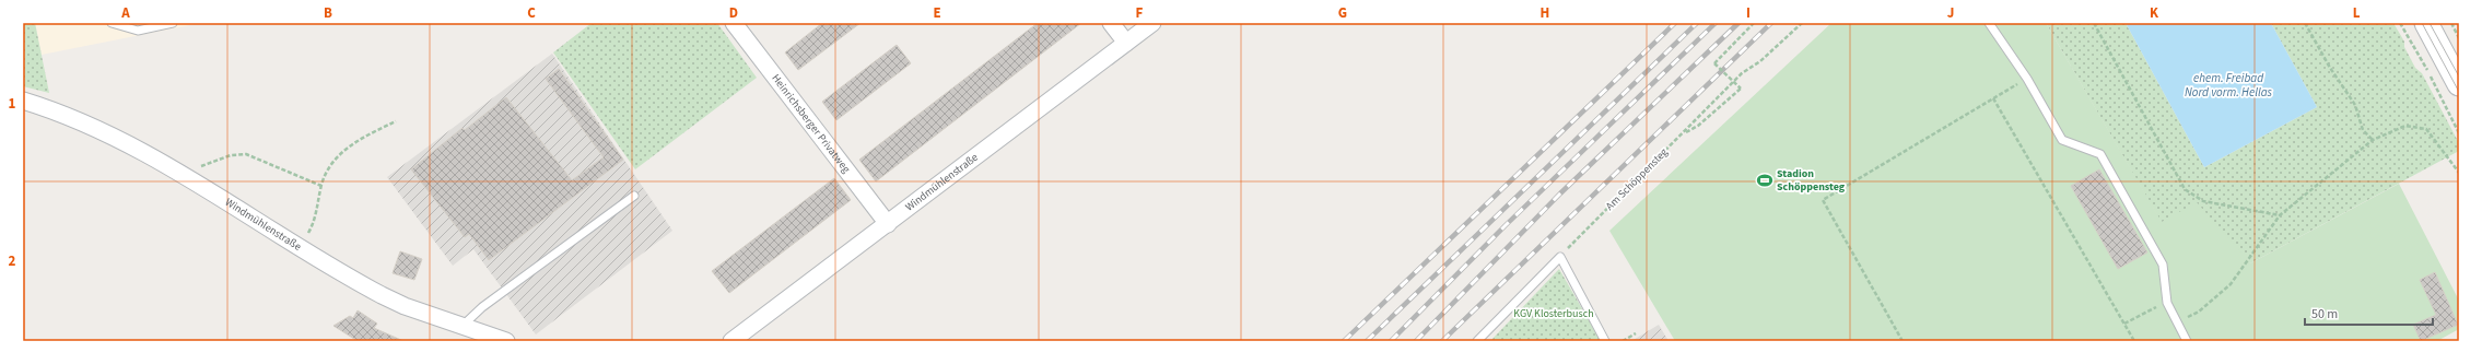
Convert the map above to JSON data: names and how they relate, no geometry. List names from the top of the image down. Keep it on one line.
{"streets":{"street":["Heinrichsberger Privatweg","Windmühlenstraße"],"path":["Am Schöppensteg"]},"crossings":[["Heinrichsberger Privatweg","Windmühlenstraße"]],"water":["ehem. Freibad Nord vorm. Hellas"],"parks":["KGV Klosterbusch"],"places":{"sports":["Stadion Schöppensteg"]},"scale_bar":"50 m","grid":{"columns":["A","B","C","D","E","F","G","H","I","J","K","L"],"rows":["1","2"]}}
